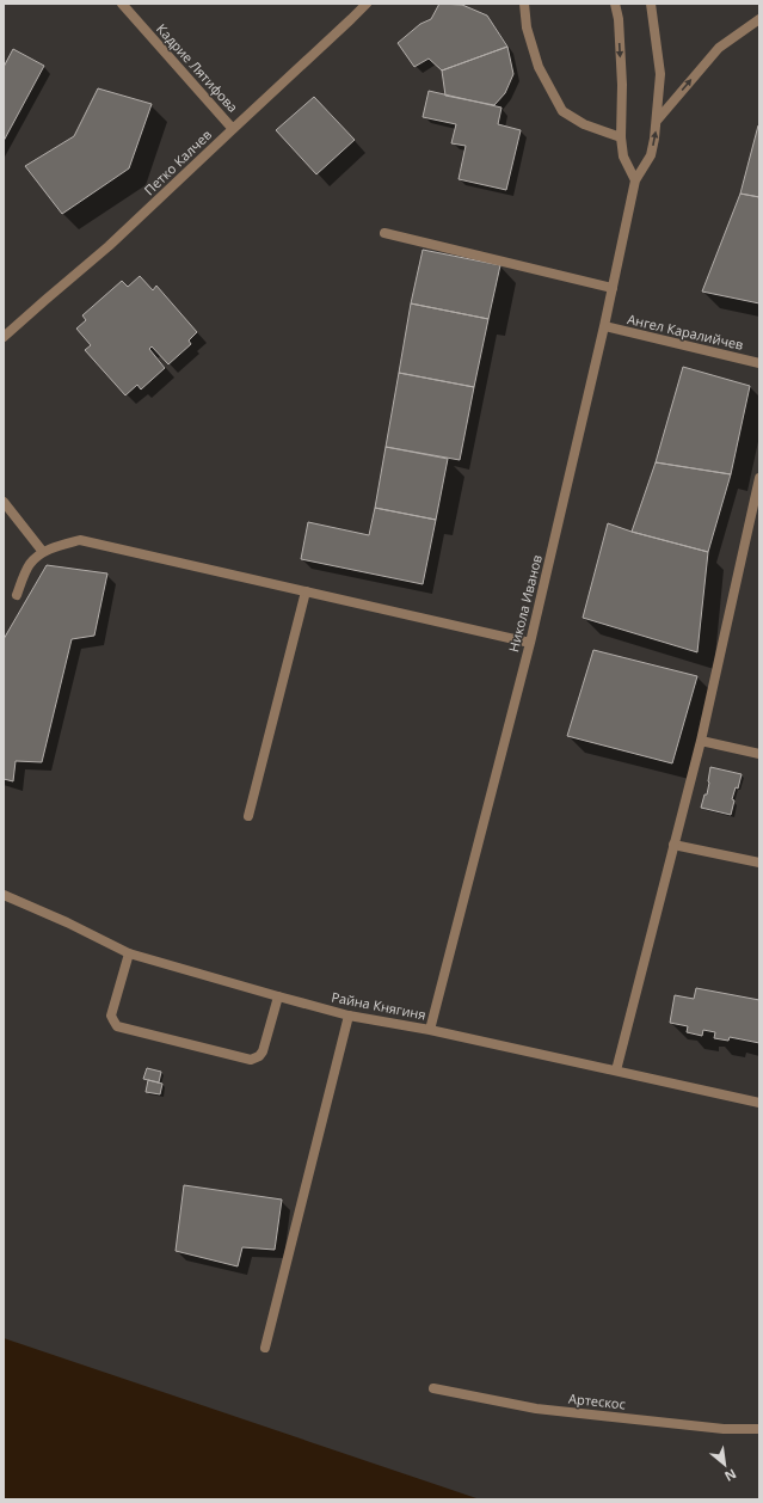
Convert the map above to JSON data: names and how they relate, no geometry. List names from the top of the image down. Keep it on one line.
{"streets":{"street":["Кадрие Лятифова","Петко Калчев","Ангел Каралийчев","Никола Иванов","Райна Княгиня","Артескос"]},"crossings":[["Кадрие Лятифова","Петко Калчев"],["Ангел Каралийчев","Никола Иванов"],["Никола Иванов","Райна Княгиня"]],"north":"bottom right"}
